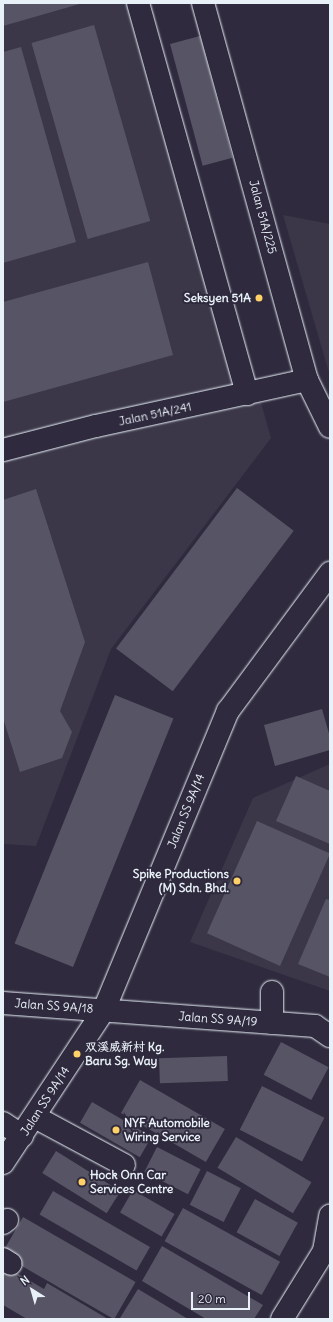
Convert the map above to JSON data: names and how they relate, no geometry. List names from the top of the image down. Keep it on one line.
{"streets":{"street":["Jalan 51A/225","Jalan 51A/241","Jalan SS 9A/14","Jalan SS 9A/18","Jalan SS 9A/19"]},"crossings":[["Jalan 51A/225","Jalan 51A/241"],["Jalan SS 9A/14","Jalan SS 9A/18"],["Jalan SS 9A/14","Jalan SS 9A/19"],["Jalan SS 9A/18","Jalan SS 9A/19"]],"places":["Seksyen 51A","Spike Productions (M) Sdn. Bhd.","双溪威新村 Kg. Baru Sg. Way","NYF Automobile Wiring Service","Hock Onn Car Services Centre"],"scale_bar":"20 m","north":"top left"}
